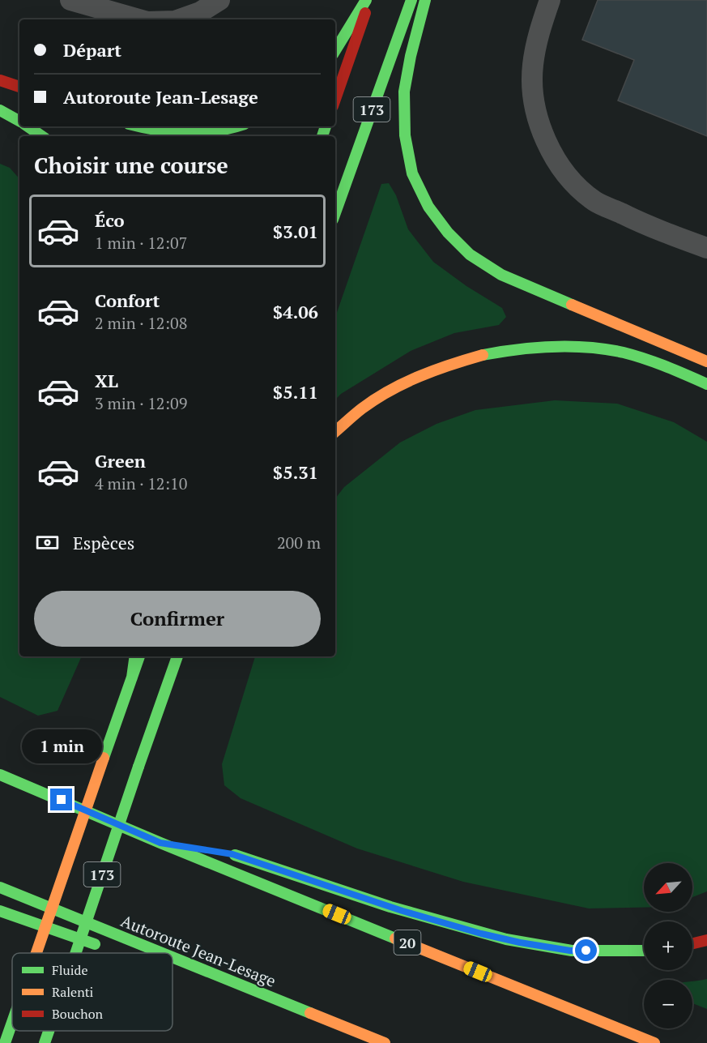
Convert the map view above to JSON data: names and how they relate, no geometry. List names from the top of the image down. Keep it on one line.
{"streets":{"main road":["173","20","Autoroute Jean-Lesage"]},"legend":["Fluide","Ralenti","Bouchon"],"north":"bottom left","page":{"banner":["Départ","Autoroute Jean-Lesage"],"heading":"Choisir une course","list":[{"name":"Éco","note":"1 min · 12:07","value":"$3.01"},{"name":"Confort","note":"2 min · 12:08","value":"$4.06"},{"name":"XL","note":"3 min · 12:09","value":"$5.11"},{"name":"Green","note":"4 min · 12:10","value":"$5.31"}],"pay":["Espèces","200 m"],"buttons":"Confirmer","bubble":"1 min","map_buttons":["+","−"]}}
